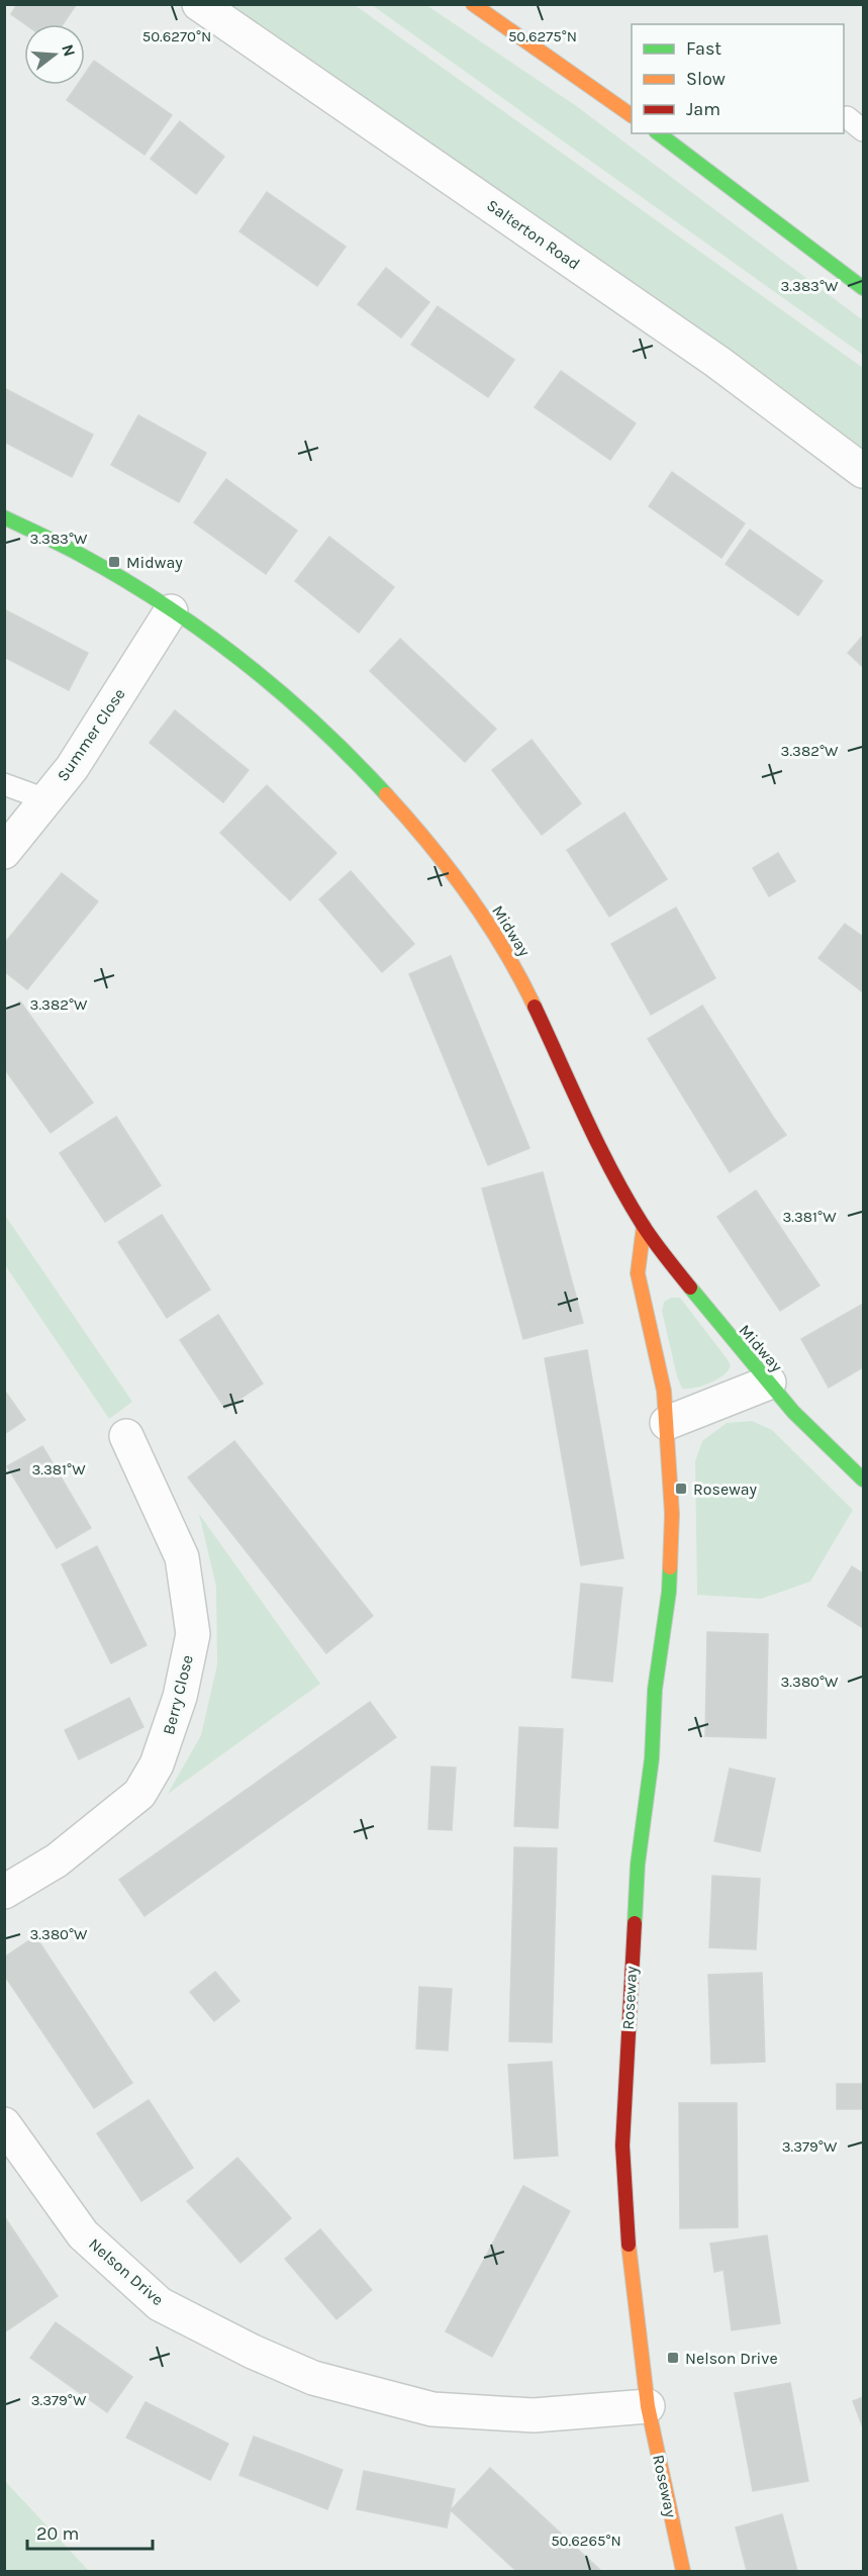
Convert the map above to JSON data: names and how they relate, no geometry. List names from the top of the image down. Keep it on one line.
{"streets":{"street":["Salterton Road","Summer Close","Midway","Berry Close","Roseway","Nelson Drive"]},"crossings":[["Summer Close","Midway"],["Midway","Roseway"],["Roseway","Nelson Drive"]],"places":{"transit":["Midway","Roseway","Nelson Drive"]},"legend":["Fast","Slow","Jam"],"scale_bar":"20 m","north":"right","coordinates":["50.6270°N","50.6275°N","3.383°W","3.382°W","3.381°W","3.380°W","3.379°W","50.6265°N"]}
